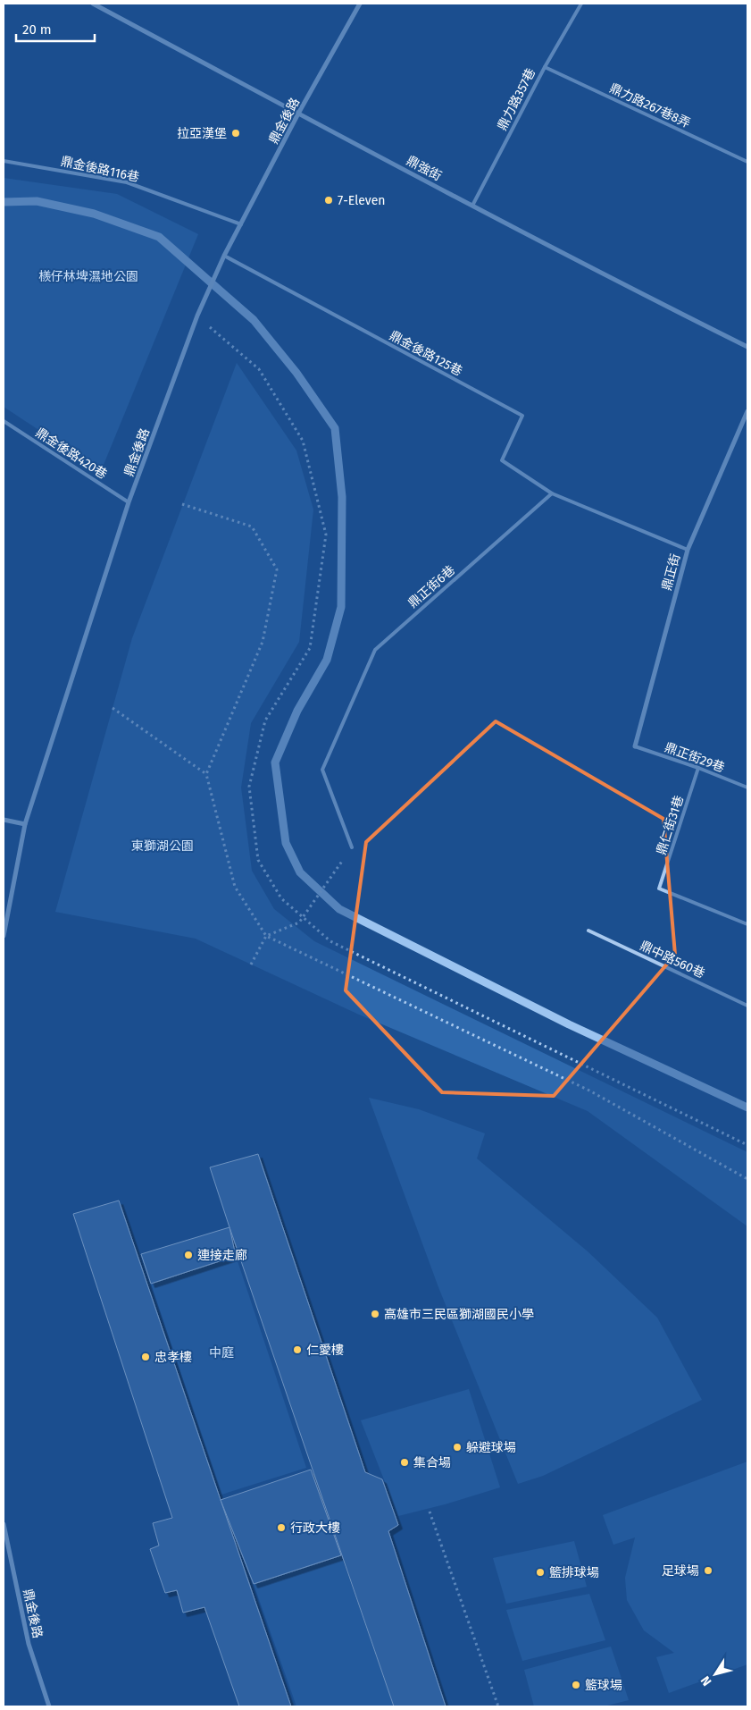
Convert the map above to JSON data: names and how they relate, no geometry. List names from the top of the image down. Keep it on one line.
{"streets":{"street":["鼎金後路","鼎強街","鼎正街"],"lane":["鼎力路357巷","鼎力路267巷8弄","鼎金後路116巷","鼎金後路125巷","鼎金後路420巷","鼎正街6巷","鼎正街29巷","鼎仁街31巷","鼎中路560巷"]},"crossings":[["鼎力路357巷","鼎力路267巷8弄"],["鼎力路357巷","鼎強街"],["鼎金後路","鼎強街"],["鼎金後路","鼎金後路116巷"],["鼎金後路","鼎金後路125巷"],["鼎金後路","鼎金後路420巷"],["鼎金後路125巷","鼎正街6巷"],["鼎正街","鼎正街29巷"],["鼎正街29巷","鼎仁街31巷"]],"parks":["檨仔林埤濕地公園","東獅湖公園","中庭"],"places":["拉亞漢堡","7-Eleven","連接走廊","高雄市三民區獅湖國民小學","仁愛樓","忠孝樓","躲避球場","集合場","行政大樓","足球場","籃排球場","籃球場"],"scale_bar":"20 m","north":"bottom left"}
